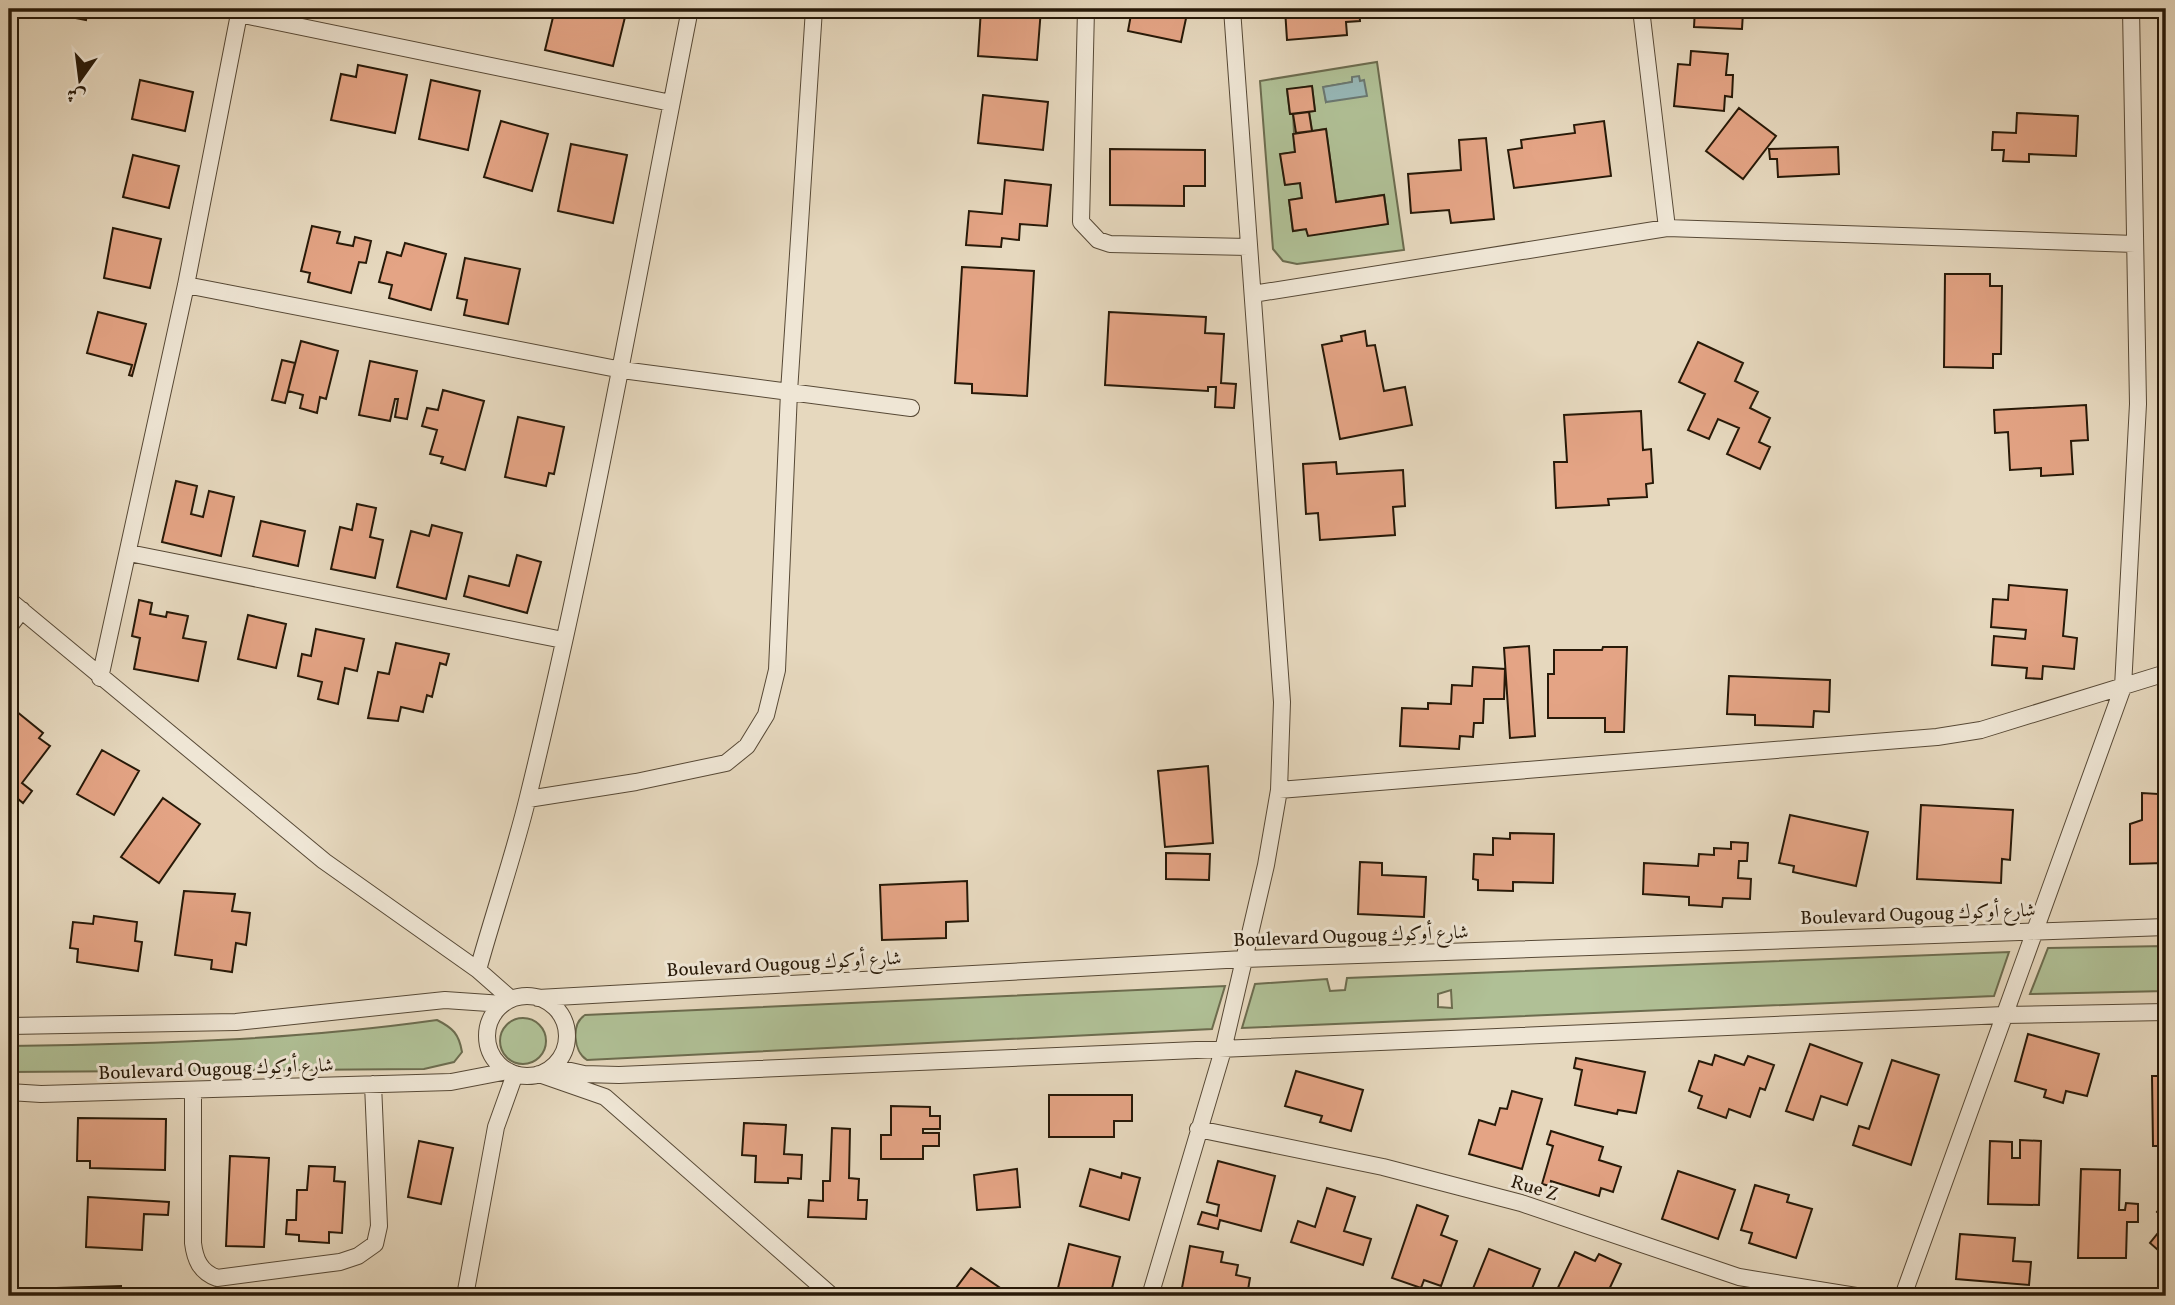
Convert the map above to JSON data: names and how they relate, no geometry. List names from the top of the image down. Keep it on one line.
{"streets":{"street":["Boulevard Ougoug شارع أوكوك","Rue Z"]},"north":"bottom"}
